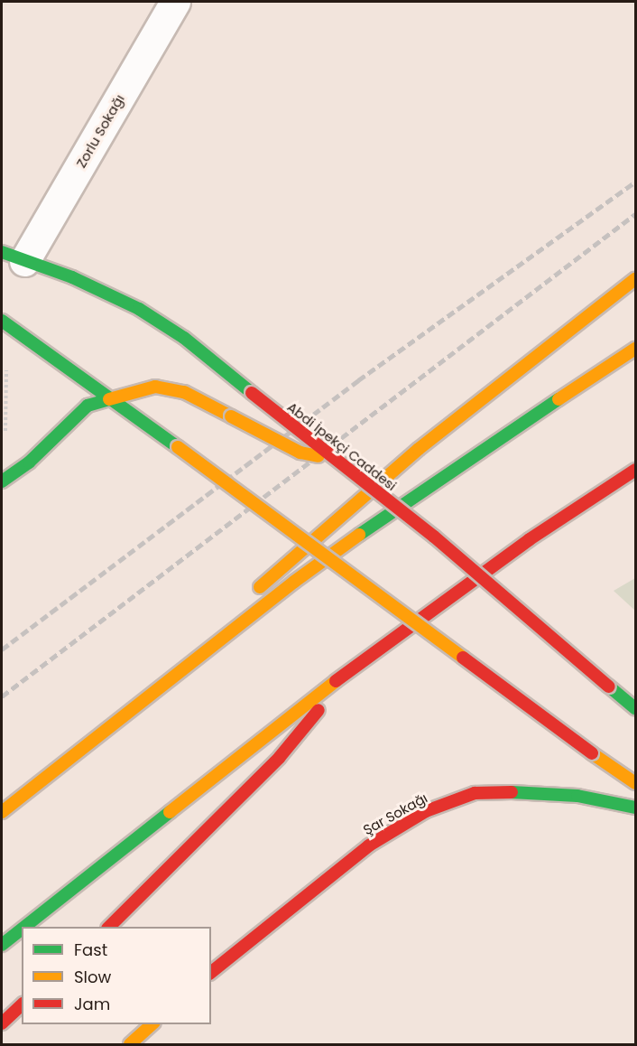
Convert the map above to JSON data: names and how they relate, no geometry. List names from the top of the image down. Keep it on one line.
{"streets":{"main road":["Abdi İpekçi Caddesi","Şar Sokağı"],"street":["Zorlu Sokağı"]},"crossings":[["Zorlu Sokağı","Abdi İpekçi Caddesi"]],"legend":["Fast","Slow","Jam"]}
